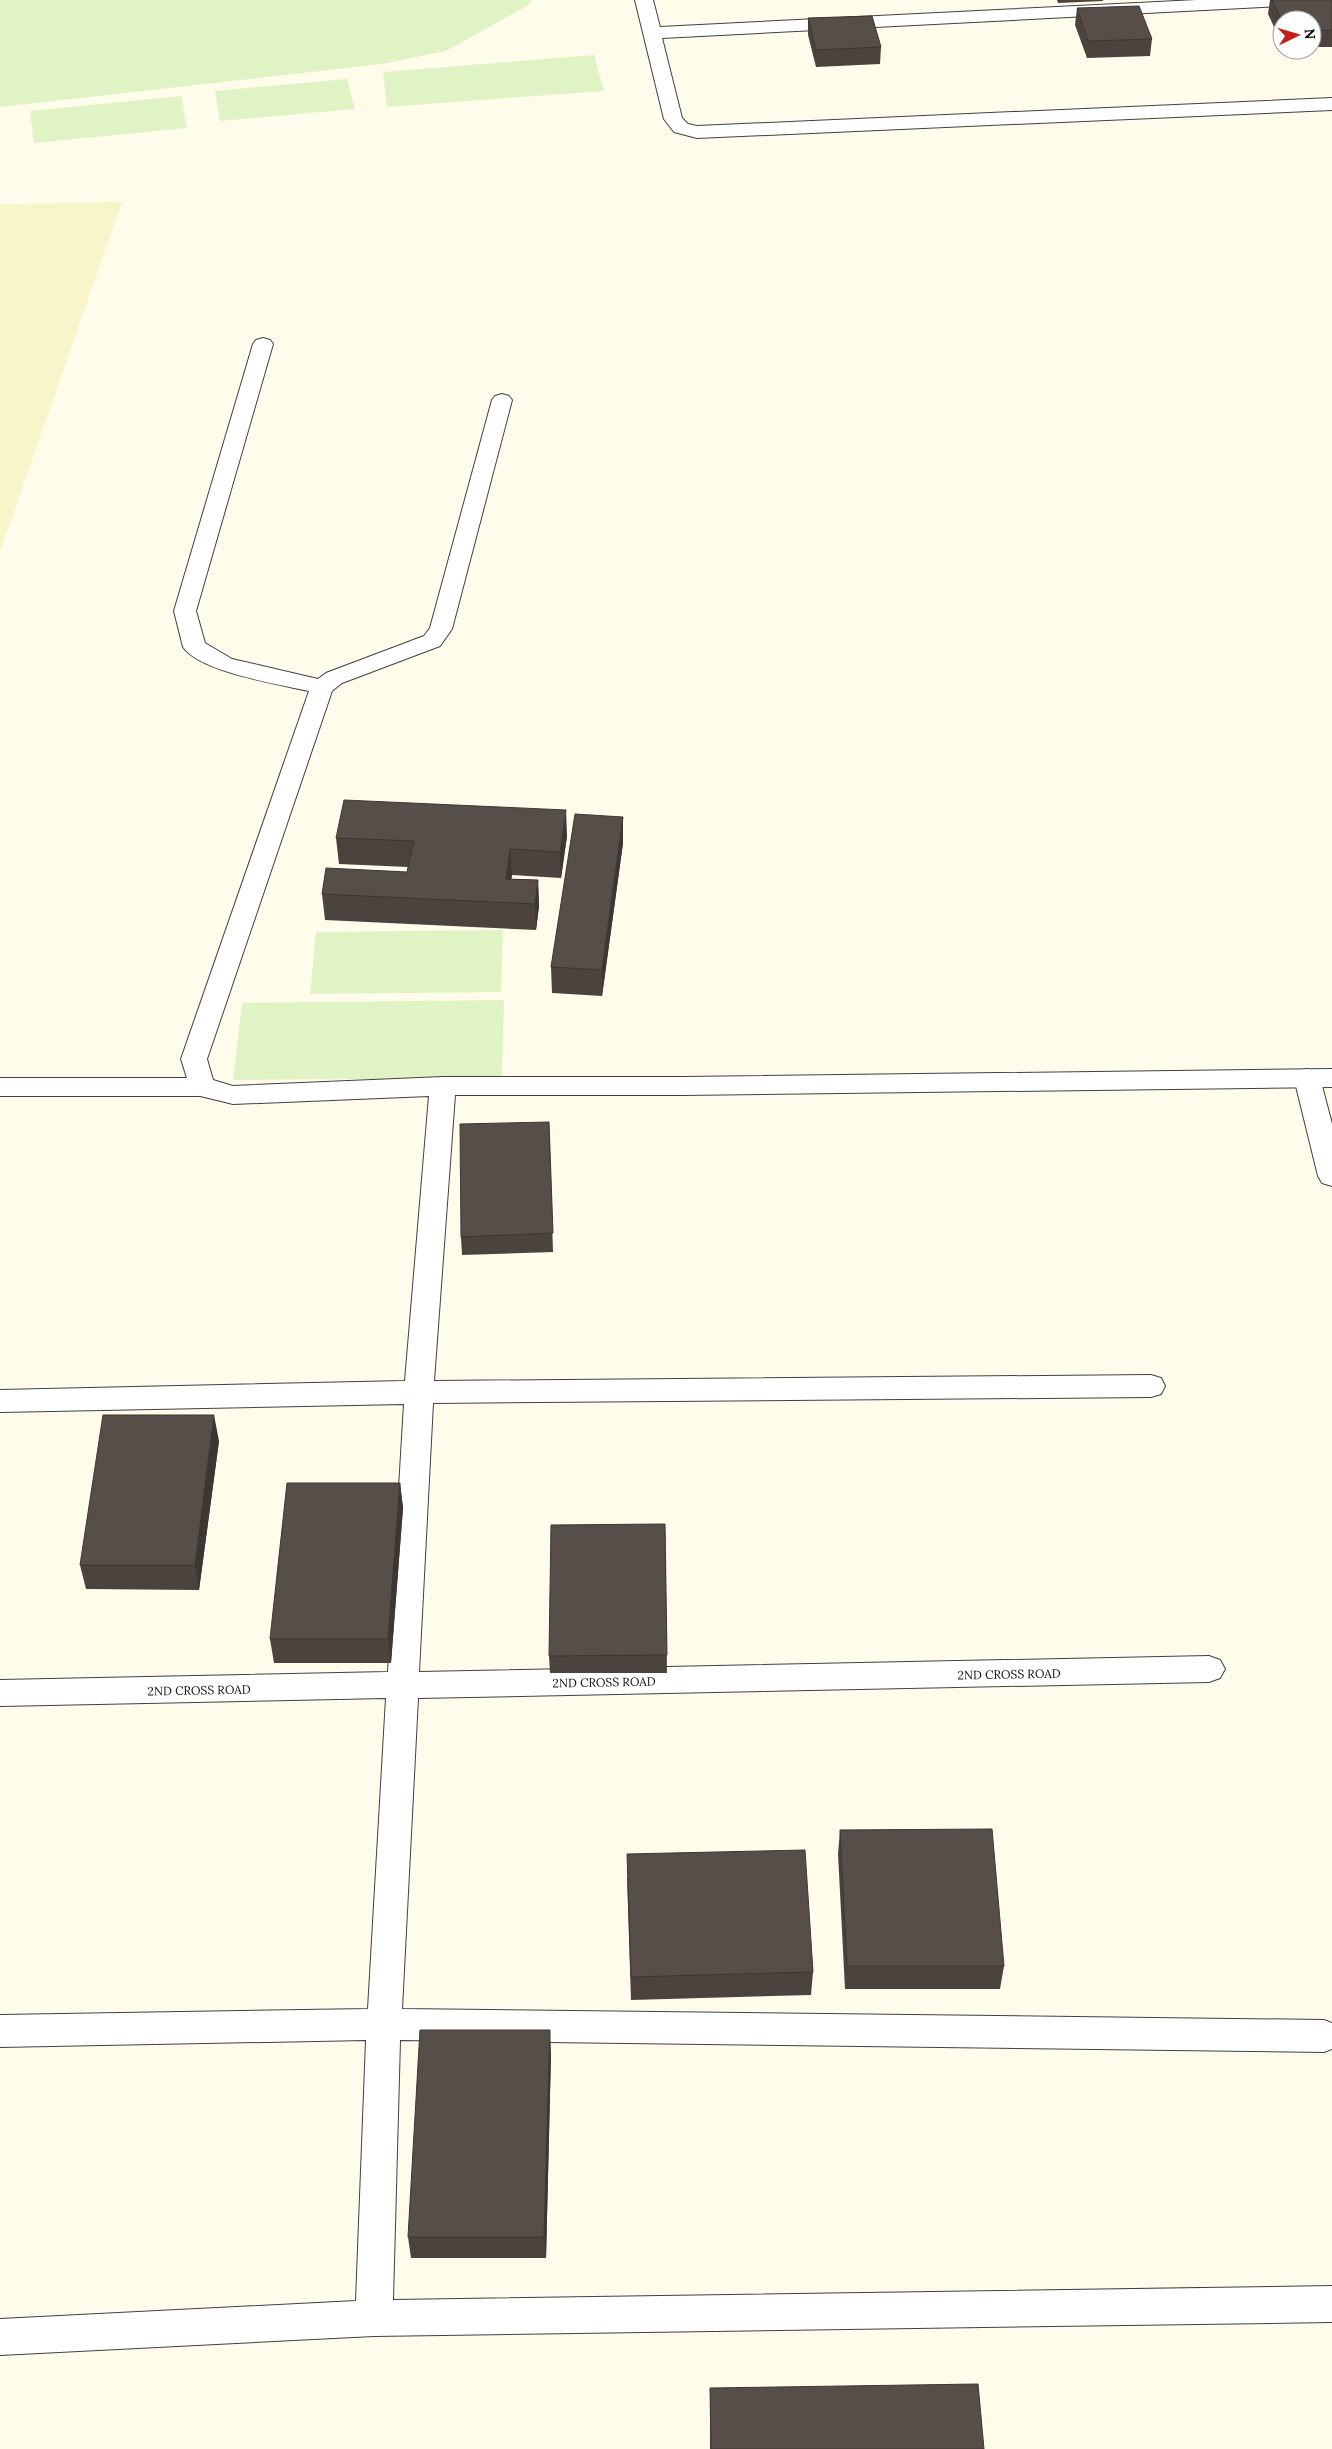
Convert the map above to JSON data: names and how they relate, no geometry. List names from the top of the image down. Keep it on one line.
{"streets":{"street":["2ND CROSS ROAD"]},"north":"right"}
